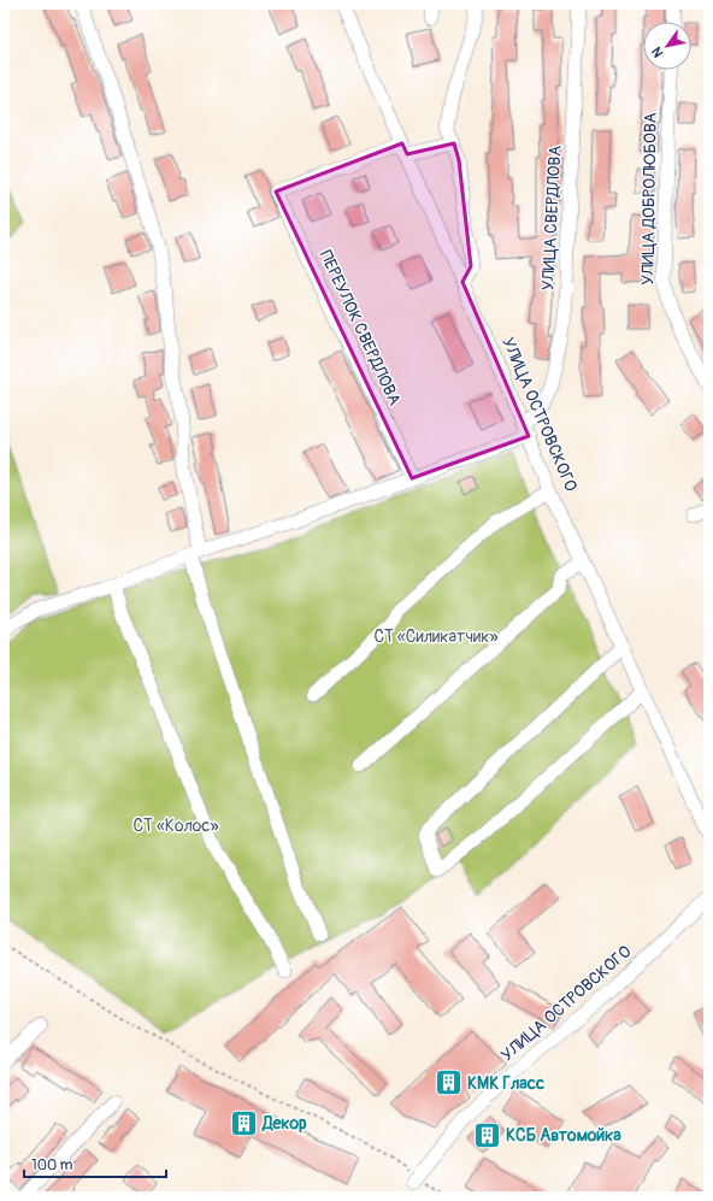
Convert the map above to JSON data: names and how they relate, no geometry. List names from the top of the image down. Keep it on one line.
{"streets":{"street":["УЛИЦА ДОБРОЛЮБОВА","УЛИЦА СВЕРДЛОВА","ПЕРЕУЛОК СВЕРДЛОВА","УЛИЦА ОСТРОВСКОГО"]},"crossings":[["УЛИЦА СВЕРДЛОВА","УЛИЦА ОСТРОВСКОГО"],["ПЕРЕУЛОК СВЕРДЛОВА","УЛИЦА ОСТРОВСКОГО"]],"parks":["СТ «Силикатчик»","СТ «Колос»"],"places":{"building":["КМК Гласс","Декор","КСБ Автомойка"]},"scale_bar":"100 m","north":"bottom left"}
